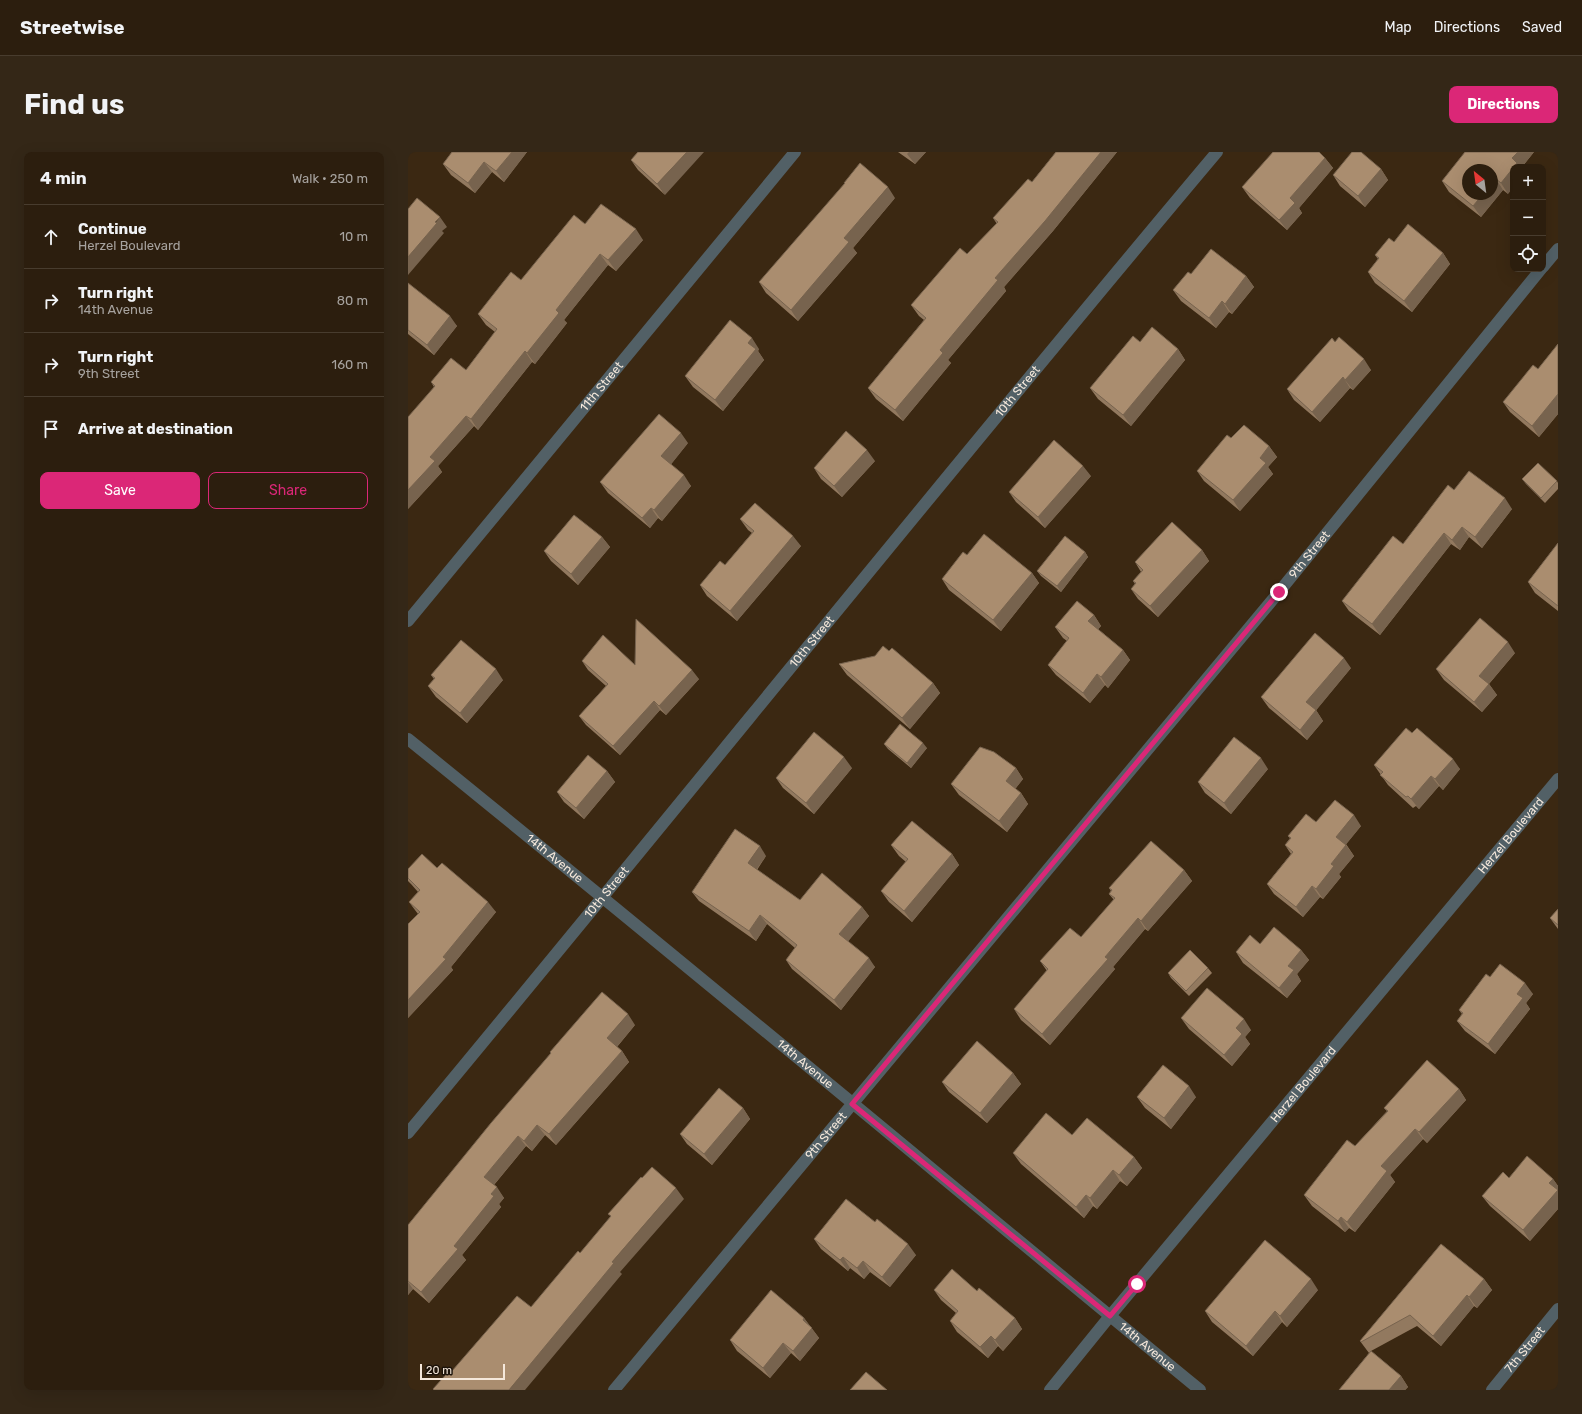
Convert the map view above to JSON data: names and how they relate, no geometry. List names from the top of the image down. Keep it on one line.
{"streets":{"street":["11th Street","10th Street","9th Street","Herzel Boulevard","14th Avenue","7th Street"]},"crossings":[["10th Street","14th Avenue"],["9th Street","14th Avenue"],["Herzel Boulevard","14th Avenue"]],"scale_bar":"20 m","north":"top left","page":{"header":"Streetwise","nav":["Map","Directions","Saved"],"buttons":["Directions",["Save","Share"]],"title":"Find us","heading":["4 min","Walk · 250 m"],"map_buttons":["+","−"],"list":[["Continue","Herzel Boulevard","10 m"],["Turn right","14th Avenue","80 m"],["Turn right","9th Street","160 m"],"Arrive at destination"],"scale":"20 m"}}
